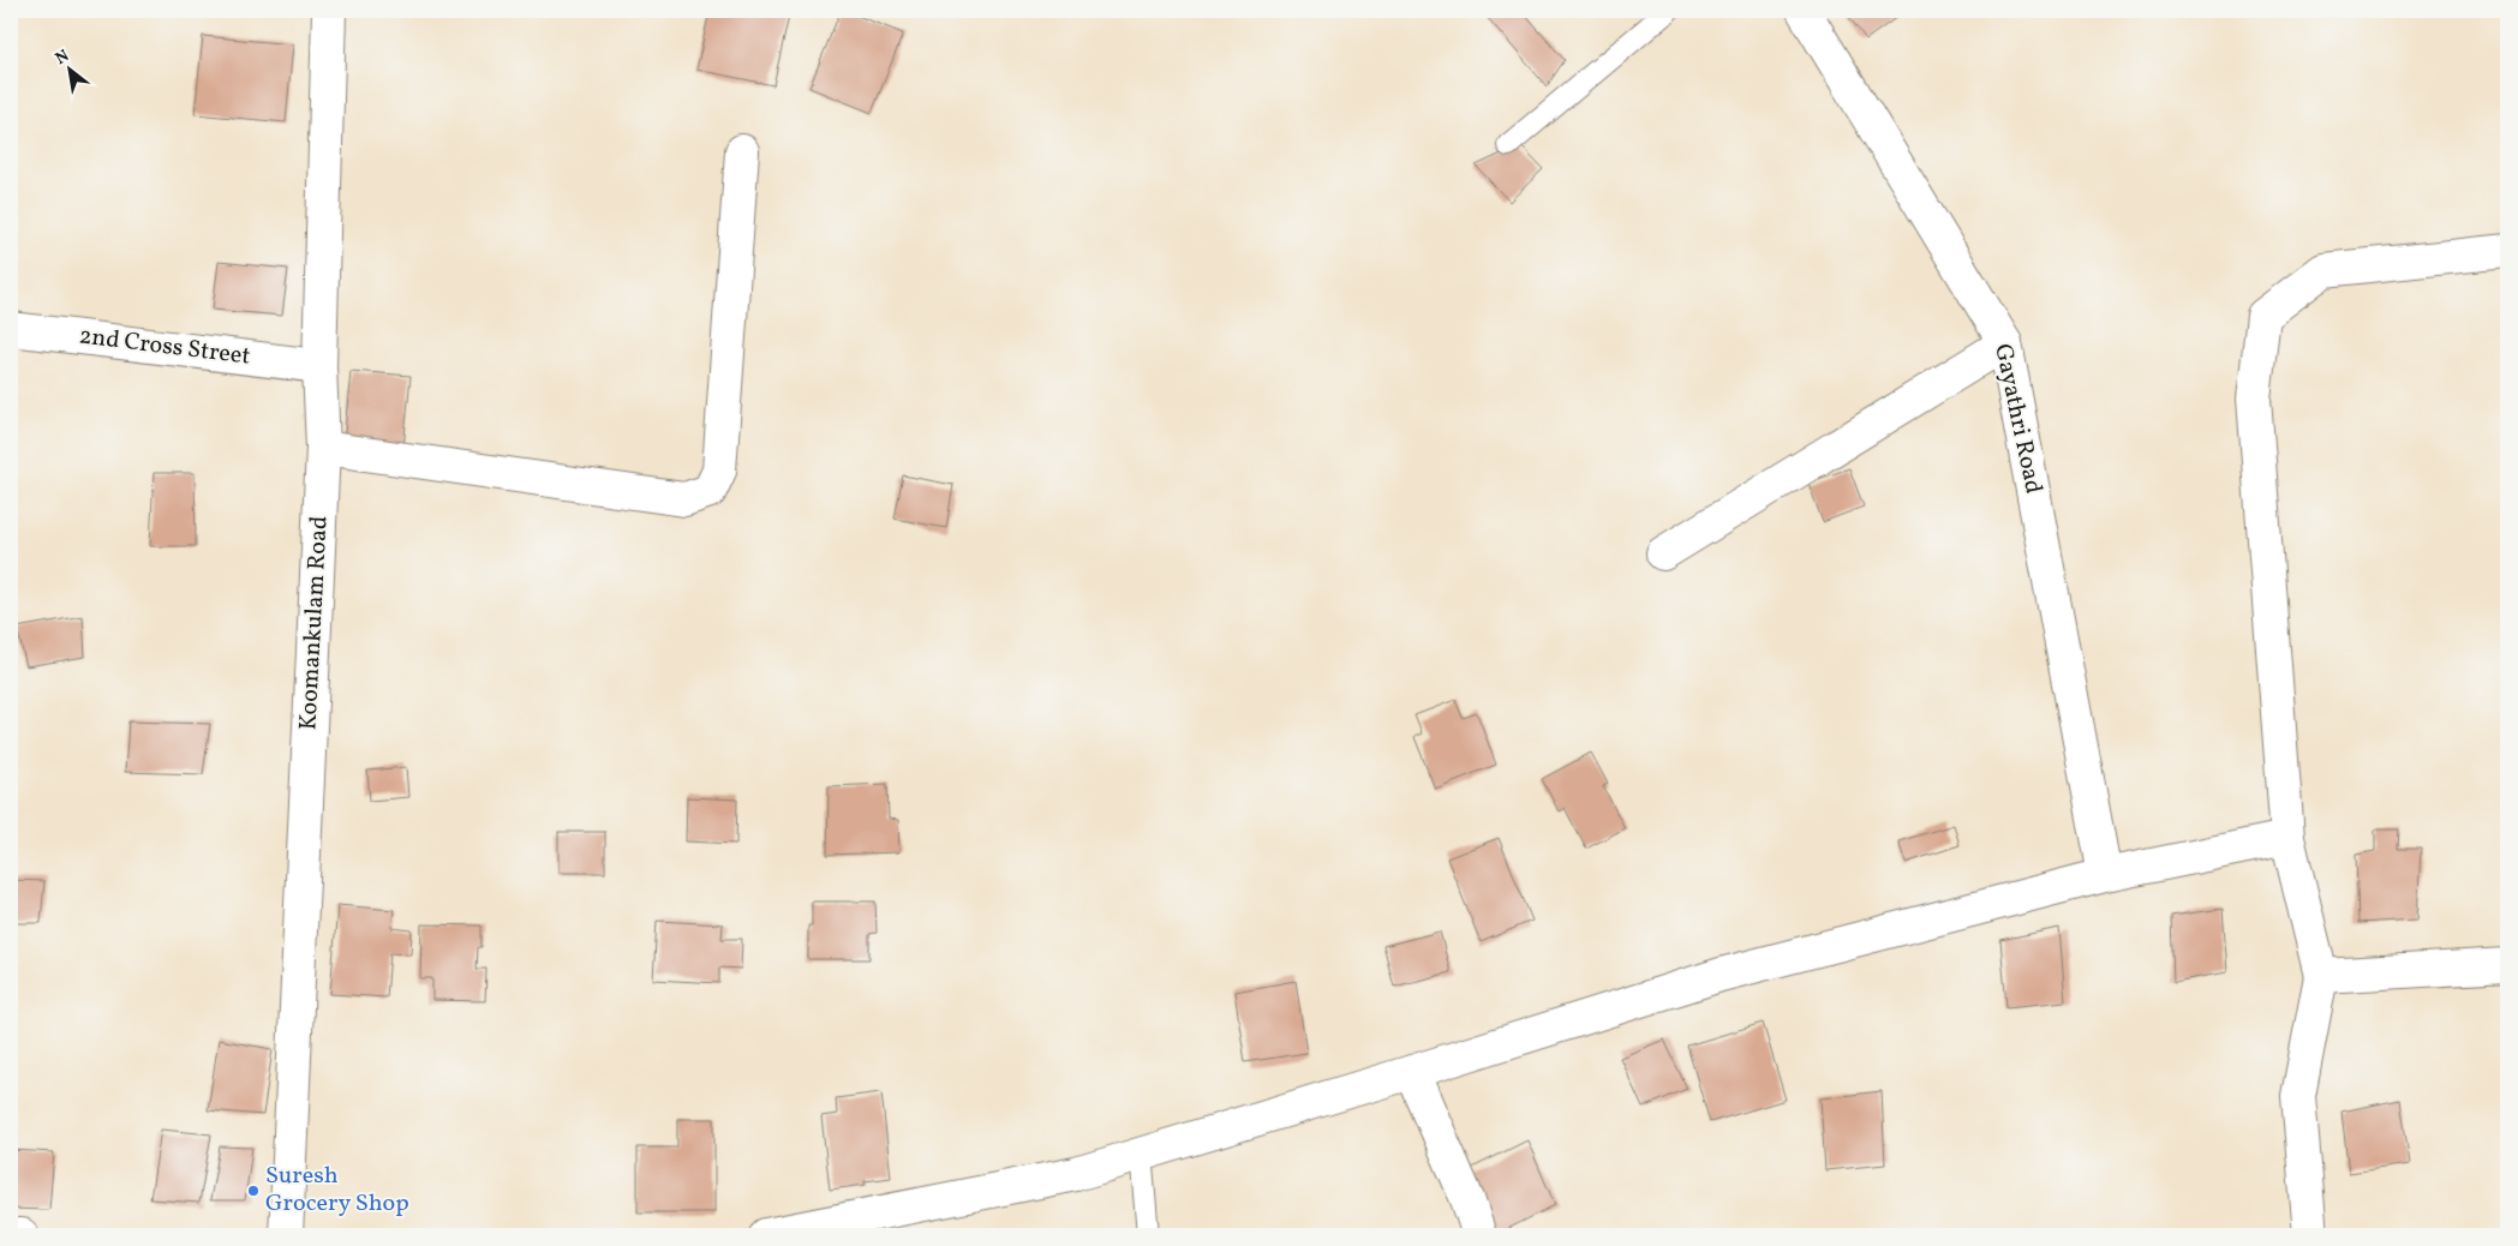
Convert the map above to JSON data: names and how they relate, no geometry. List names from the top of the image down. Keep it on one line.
{"streets":{"street":["2nd Cross Street","Gayathri Road","Koomankulam Road"]},"crossings":[["2nd Cross Street","Koomankulam Road"]],"places":["Suresh Grocery Shop"],"north":"top left"}
